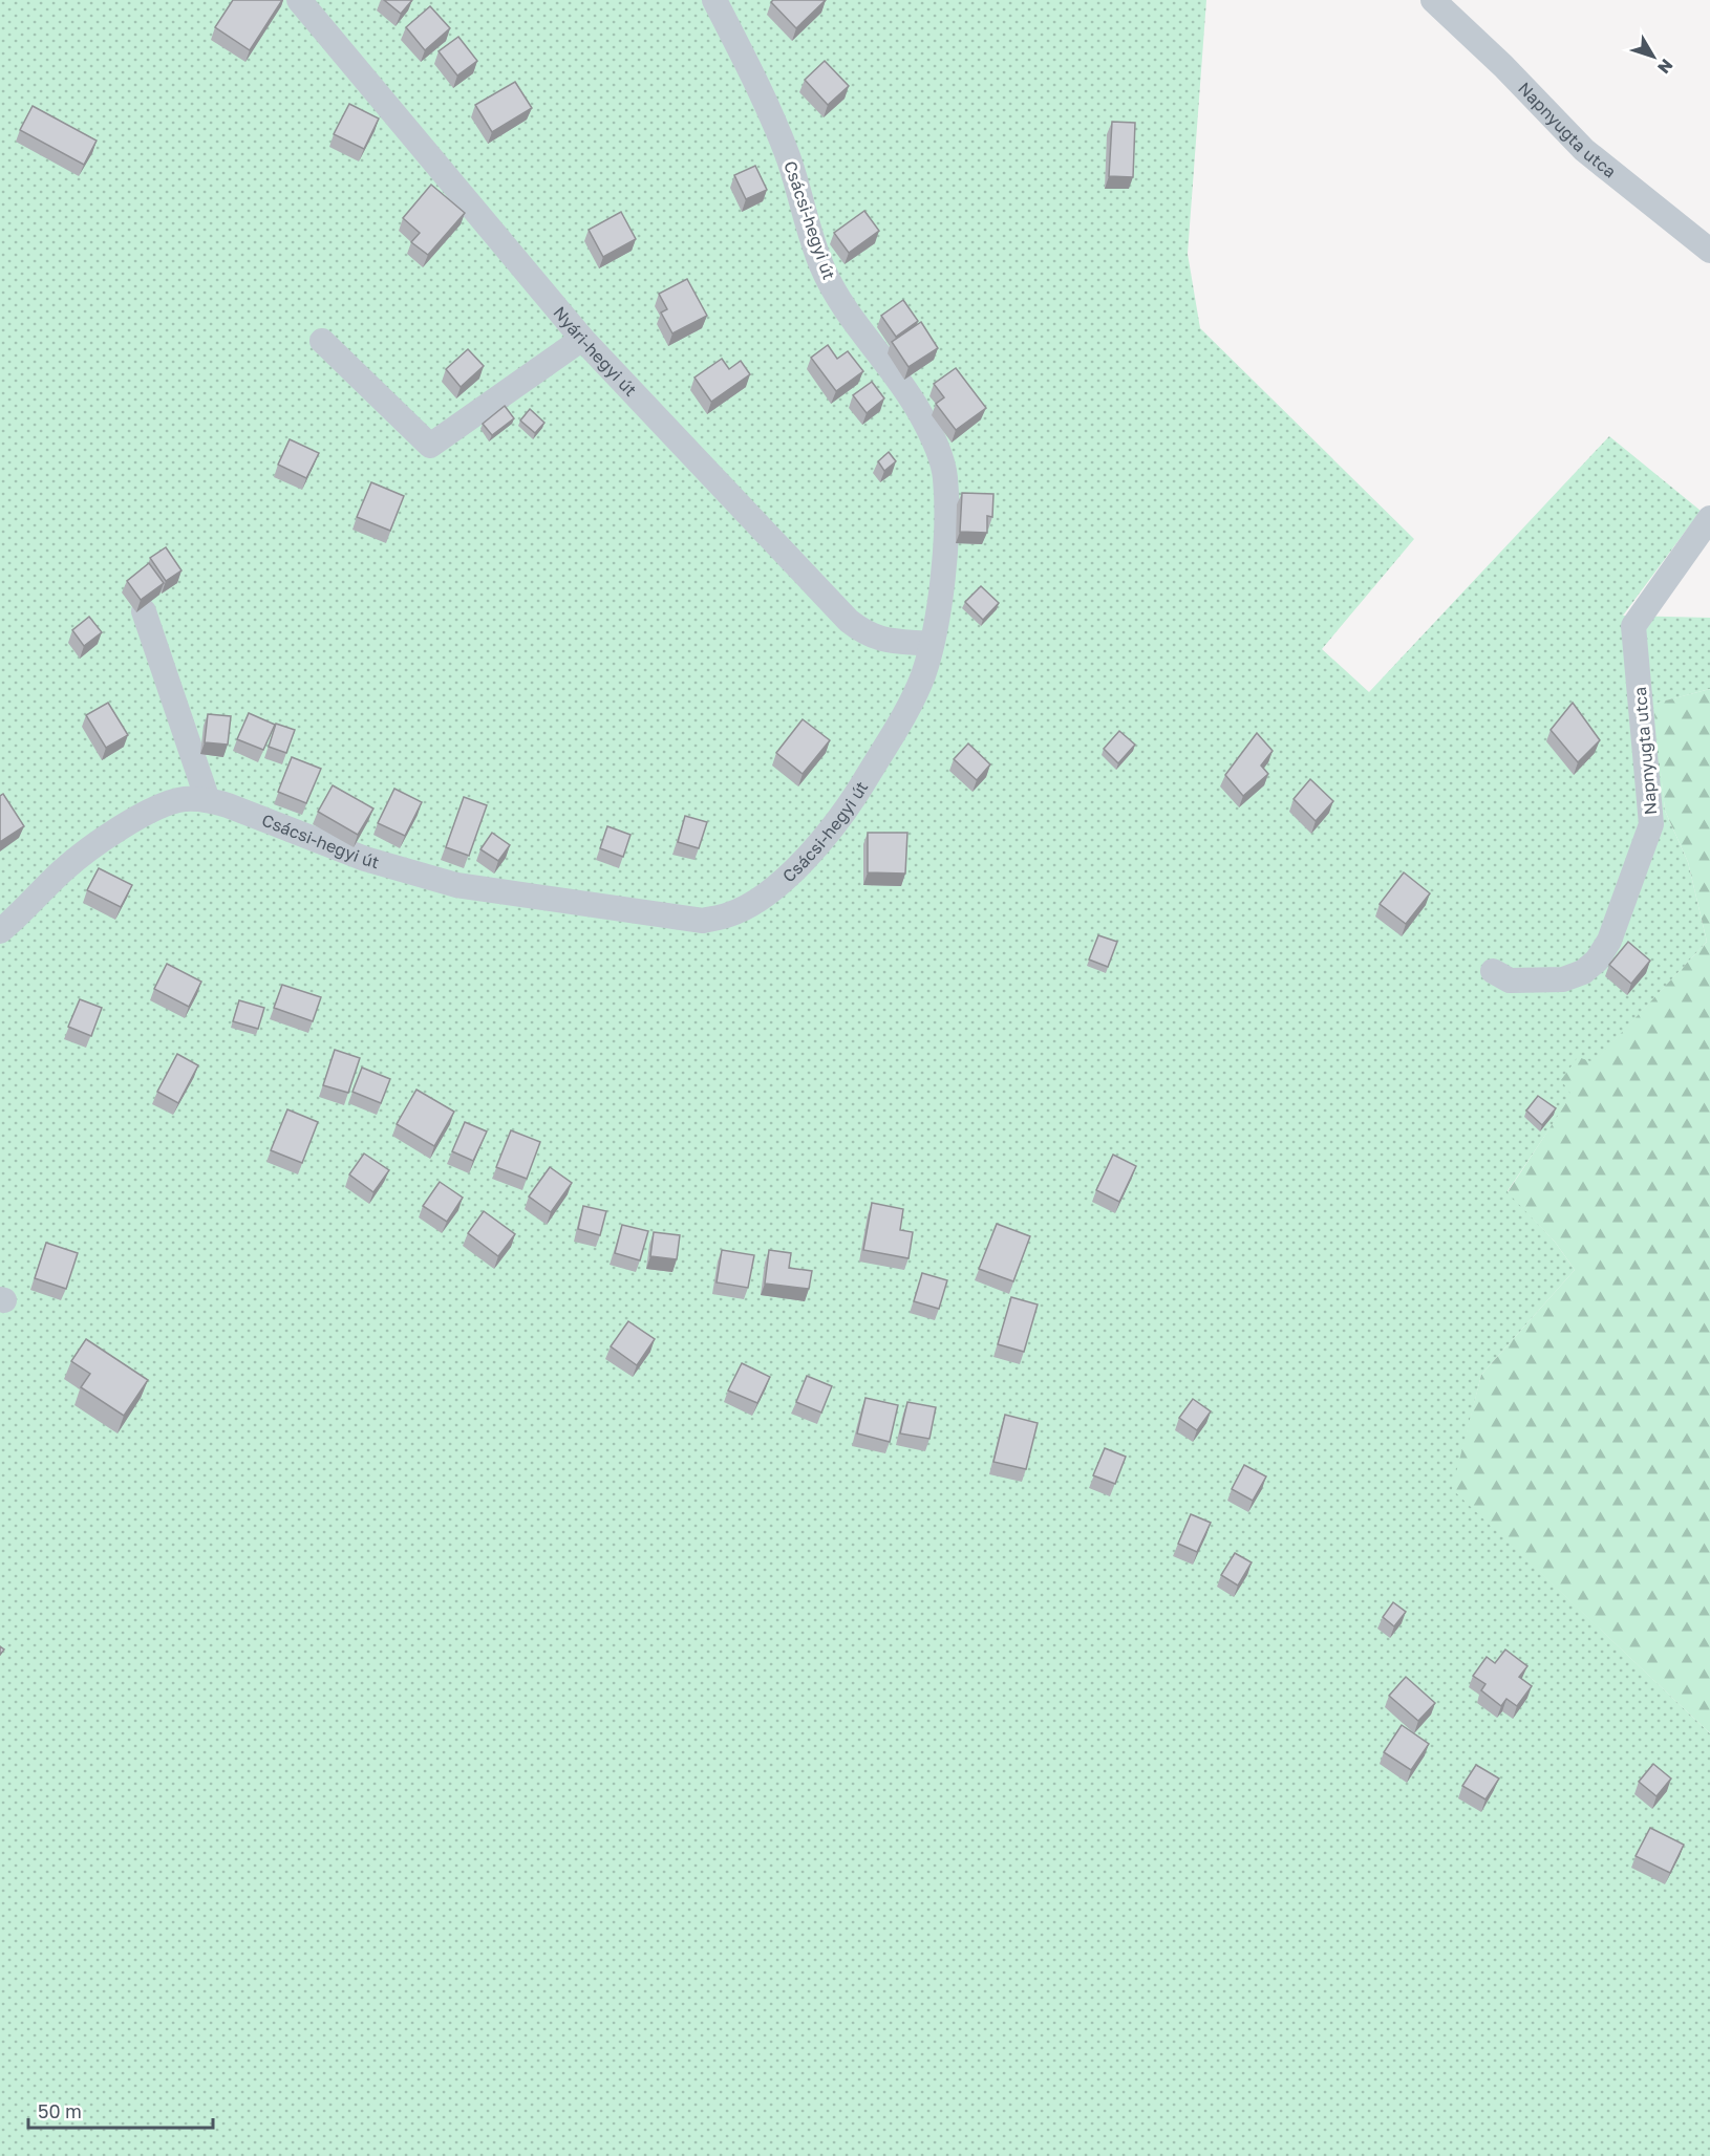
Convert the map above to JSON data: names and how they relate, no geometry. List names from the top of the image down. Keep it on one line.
{"streets":{"street":["Napnyugta utca","Csácsi-hegyi út","Nyári-hegyi út"]},"crossings":[["Csácsi-hegyi út","Nyári-hegyi út"]],"scale_bar":"50 m","north":"bottom right"}
